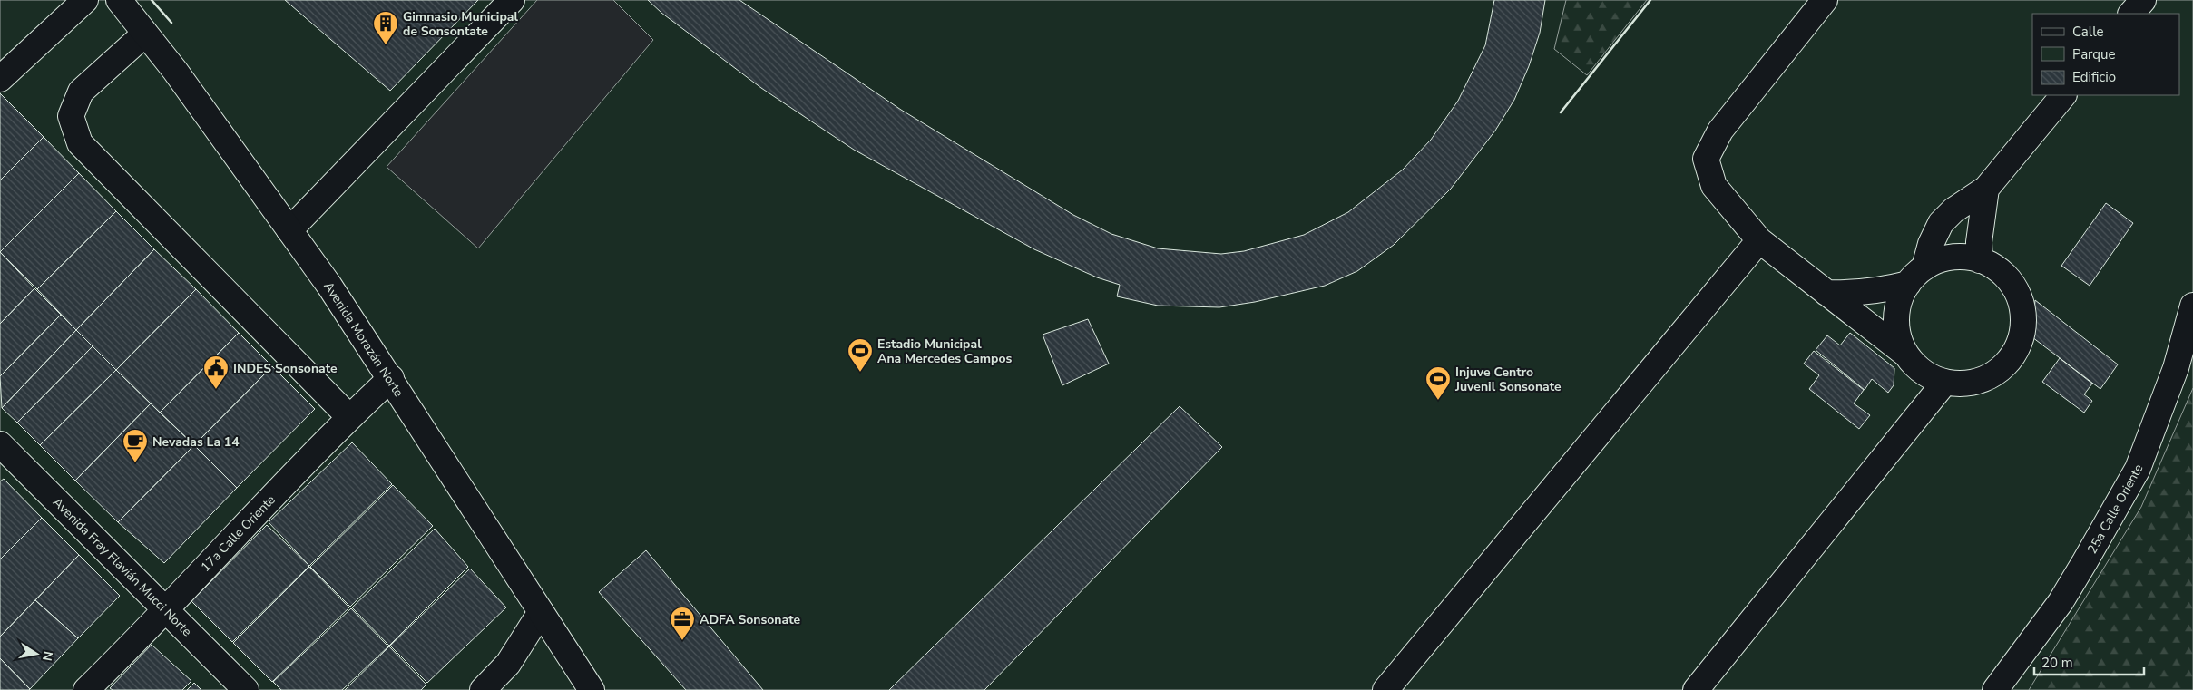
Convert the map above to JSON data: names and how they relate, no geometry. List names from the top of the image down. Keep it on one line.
{"streets":{"street":["Avenida Morazán Norte","25a Calle Oriente","17a Calle Oriente","Avenida Fray Flavián Mucci Norte"]},"crossings":[["Avenida Morazán Norte","17a Calle Oriente"],["17a Calle Oriente","Avenida Fray Flavián Mucci Norte"]],"places":{"building":["Gimnasio Municipal de Sonsontate"],"sports":["Estadio Municipal Ana Mercedes Campos","Injuve Centro Juvenil Sonsonate"],"public building":["INDES Sonsonate"],"cafe":["Nevadas La 14"],"office":["ADFA Sonsonate"]},"legend":["Calle","Parque","Edificio"],"scale_bar":"20 m","north":"right"}
